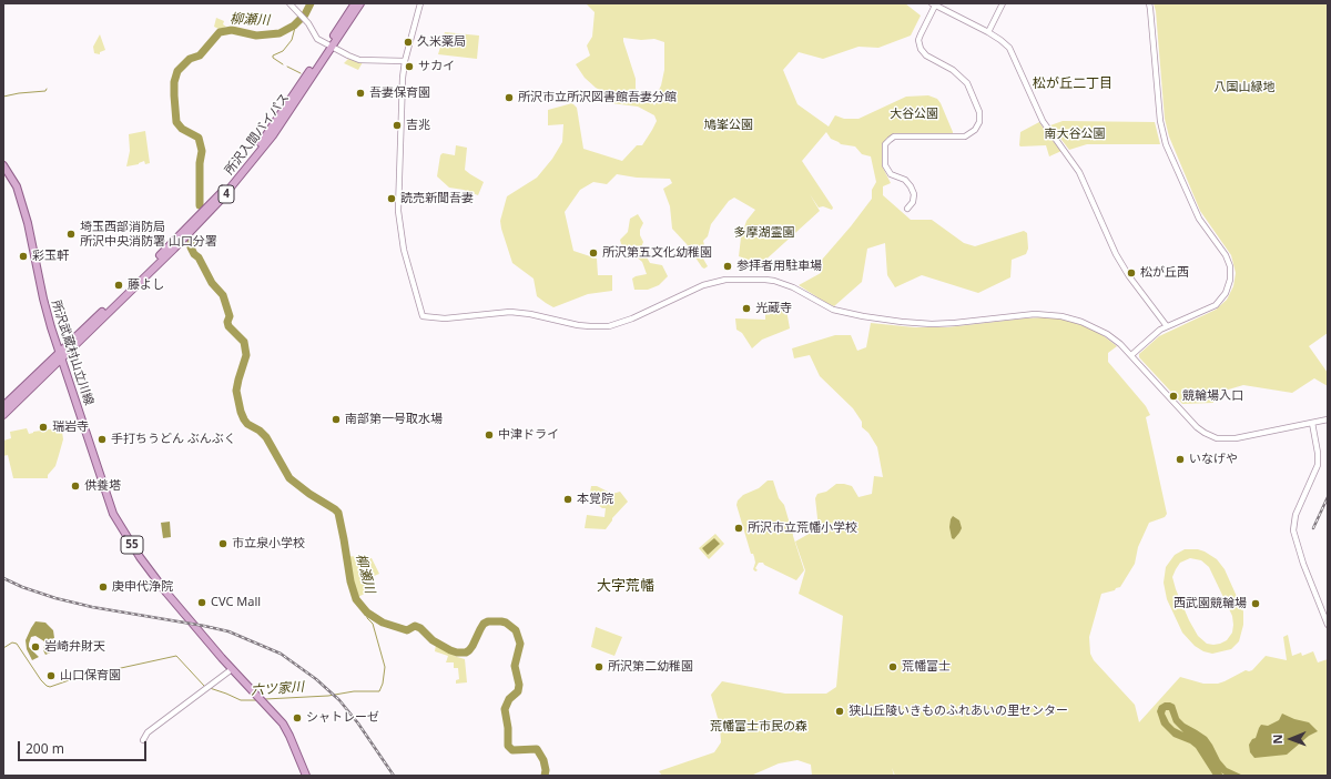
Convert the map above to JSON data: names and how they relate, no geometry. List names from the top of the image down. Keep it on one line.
{"streets":{"main road":["所沢入間バイパス","4","所沢武蔵村山立川線","55"]},"crossings":[["所沢入間バイパス","所沢武蔵村山立川線"]],"districts":["松が丘二丁目","大字荒幡"],"water":["柳瀬川","六ツ家川"],"parks":["八国山緑地","大谷公園","鳩峯公園","南大谷公園","多摩湖霊園","荒幡富士市民の森"],"places":["久米薬局","サカイ","吾妻保育園","所沢市立所沢図書館吾妻分館","吉兆","読売新聞吾妻","埼玉西部消防局 所沢中央消防署 山口分署","所沢第五文化幼稚園","彩玉軒","参拝者用駐車場","松が丘西","藤よし","光蔵寺","競輪場入口","南部第一号取水場","瑞岩寺","中津ドライ","手打ちうどん ぶんぶく","いなげや","供養塔","本覚院","所沢市立荒幡小学校","市立泉小学校","庚申代浄院","CVC Mall","西武園競輪場","岩崎弁財天","所沢第二幼稚園","荒幡富士","山口保育園","狭山丘陵いきものふれあいの里センター","シャトレーゼ"],"scale_bar":"200 m","north":"left"}
